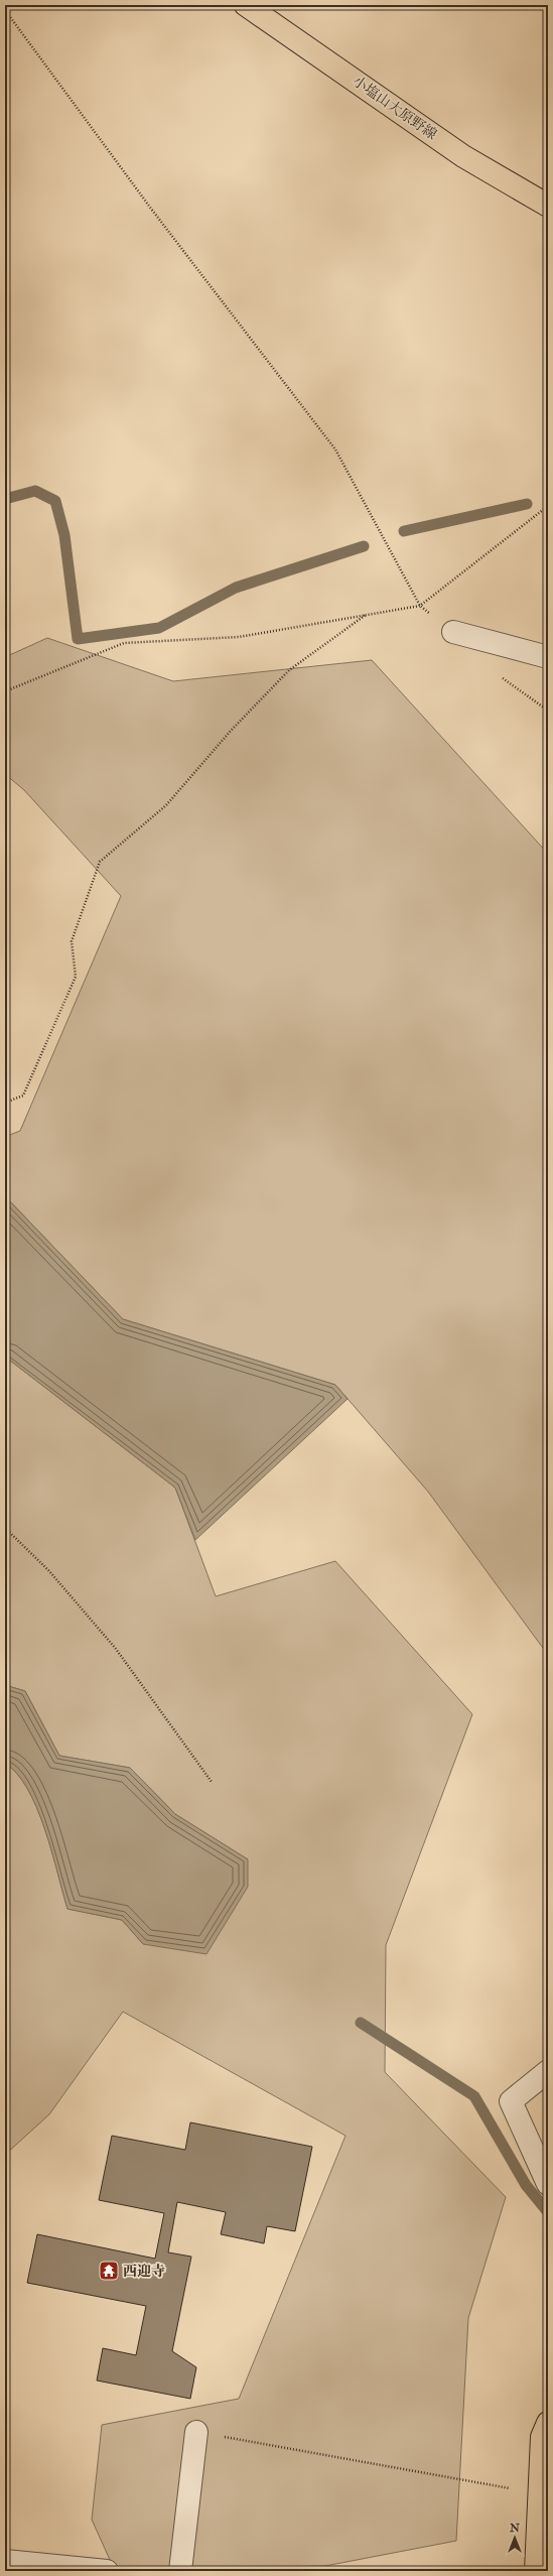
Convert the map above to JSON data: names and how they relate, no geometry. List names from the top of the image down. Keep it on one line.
{"streets":{"main road":["小塩山大原野線"]},"places":{"temple":["西迎寺"]},"north":"top"}
